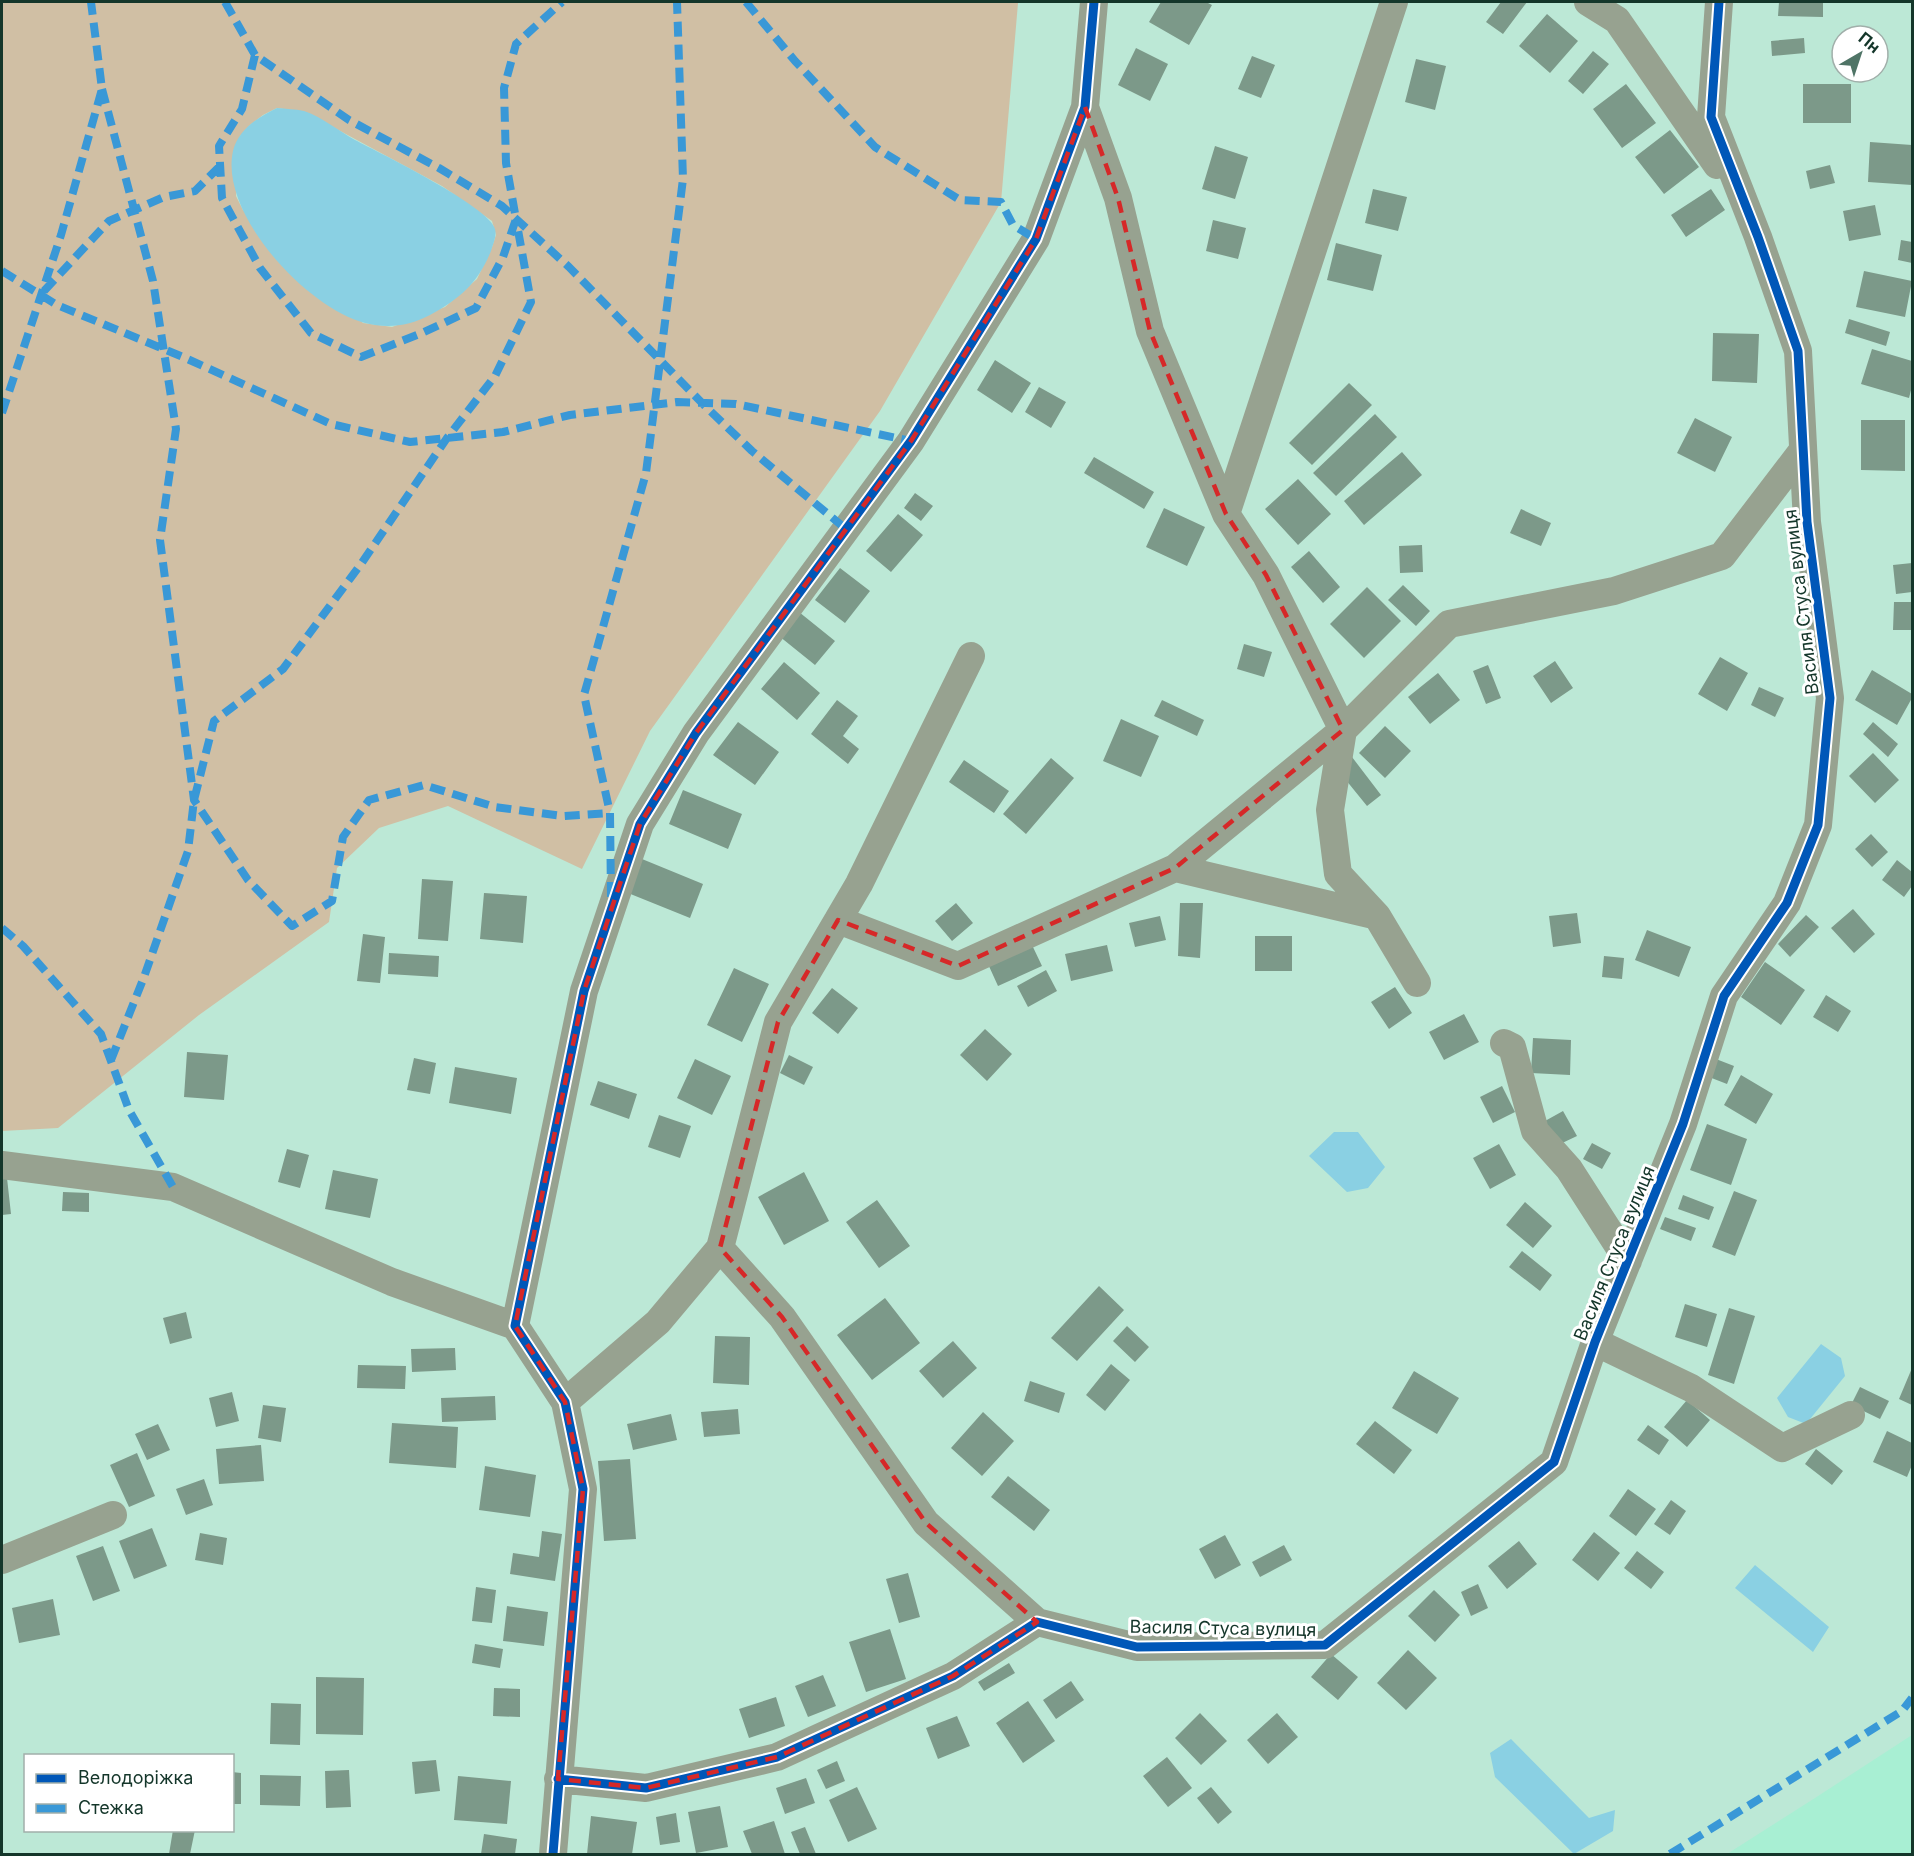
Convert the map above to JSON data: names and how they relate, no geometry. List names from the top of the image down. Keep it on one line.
{"streets":{"street":["Василя Стуса вулиця"]},"legend":["Велодоріжка","Стежка"],"north":"top right"}
